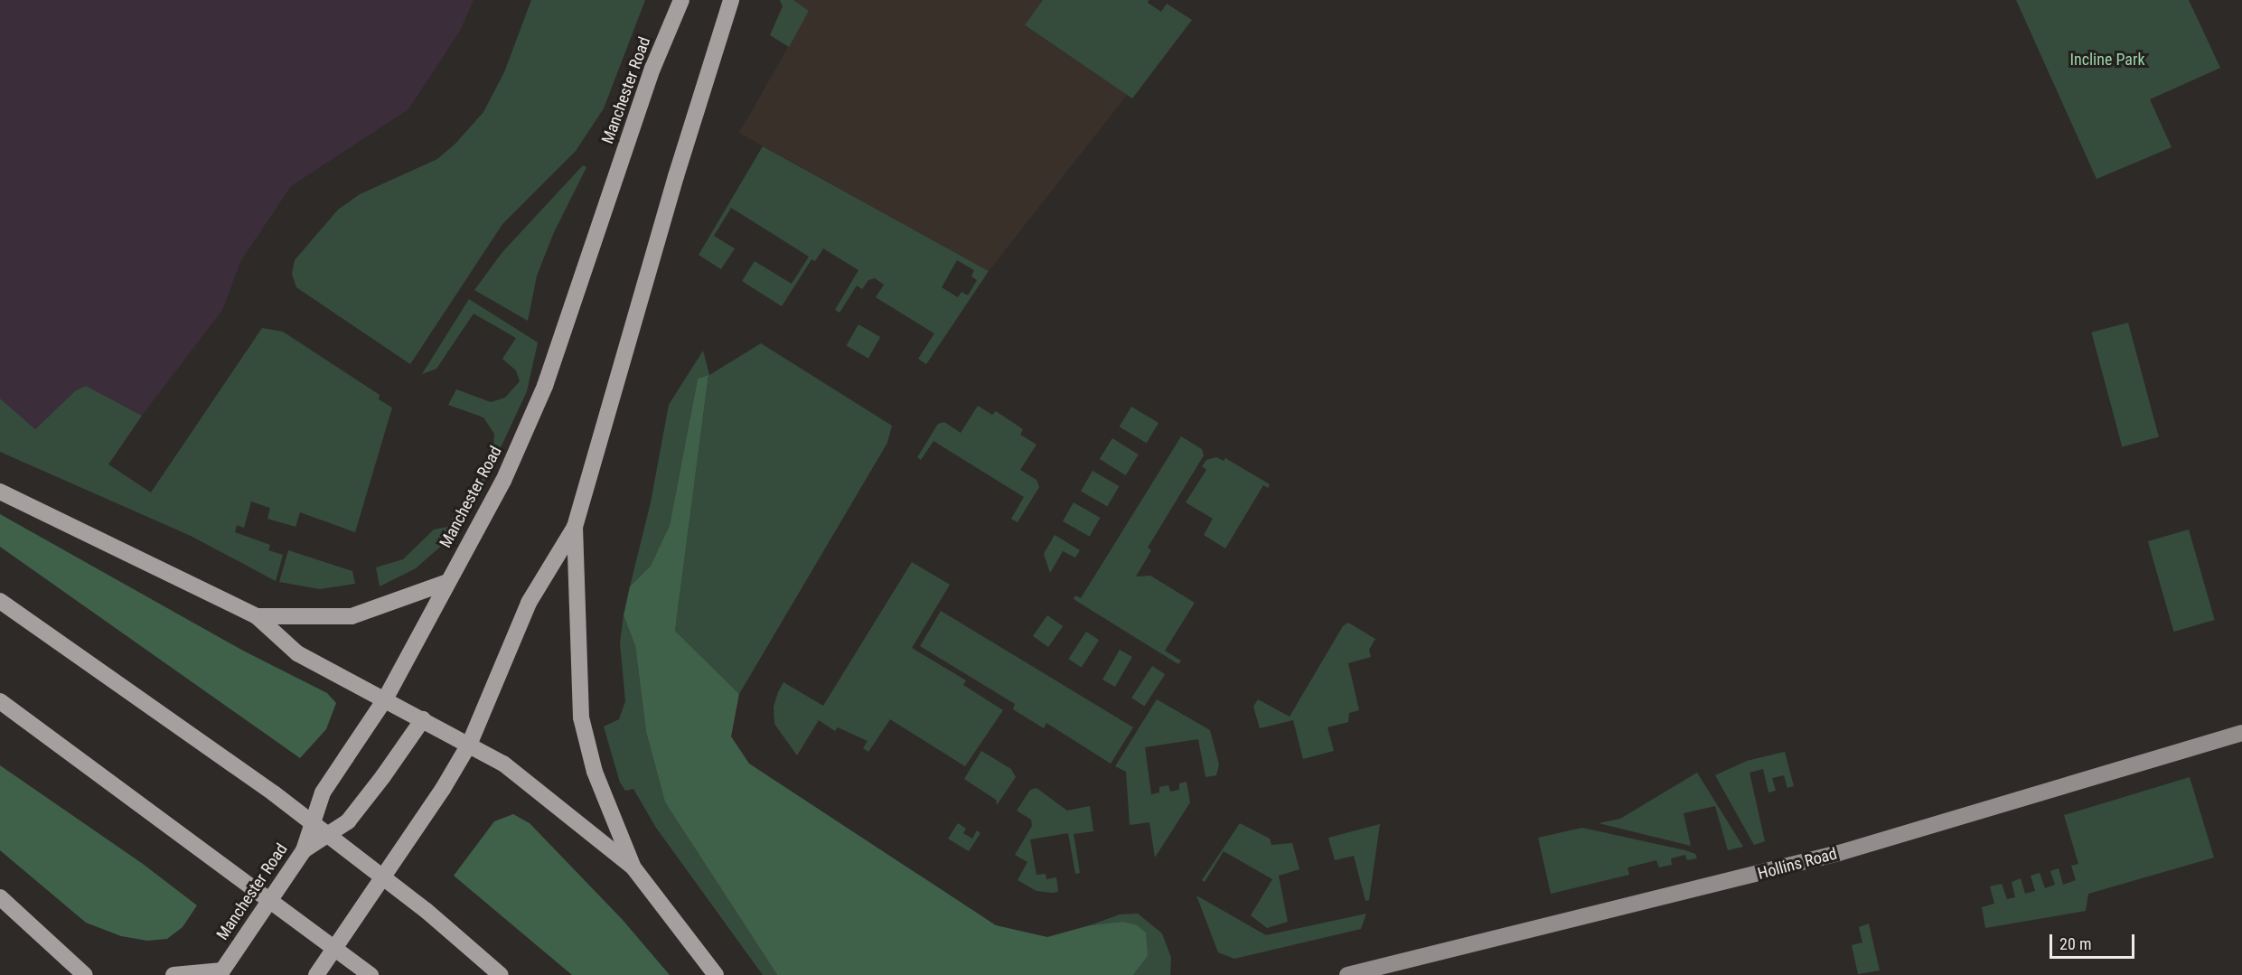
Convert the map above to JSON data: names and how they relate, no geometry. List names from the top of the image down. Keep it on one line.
{"streets":{"highway":["Manchester Road"],"main road":["Hollins Road"]},"parks":["Incline Park"],"scale_bar":"20 m"}
